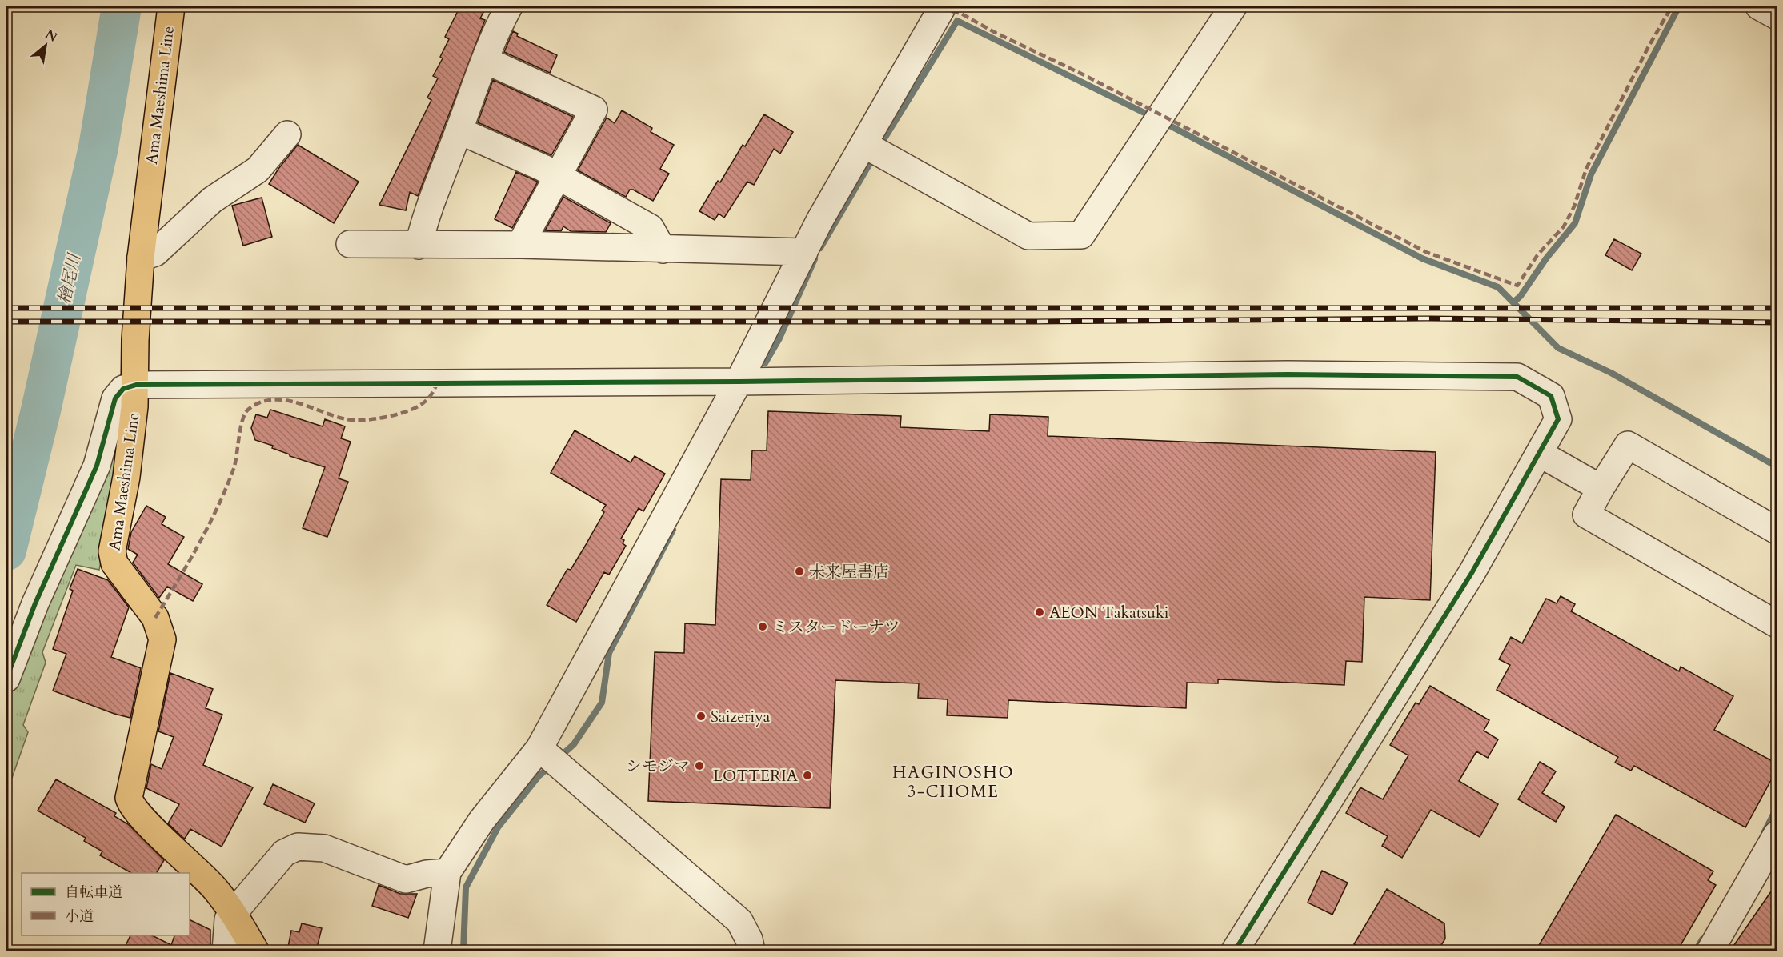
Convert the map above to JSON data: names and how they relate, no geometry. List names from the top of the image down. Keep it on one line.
{"streets":{"main road":["Ama Maeshima Line"]},"districts":["HAGINOSHO 3-CHOME"],"water":["檜尾川"],"places":["未来屋書店","AEON Takatsuki","ミスタードーナツ","Saizeriya","シモジマ","LOTTERIA"],"legend":["自転車道","小道"],"north":"top right"}
